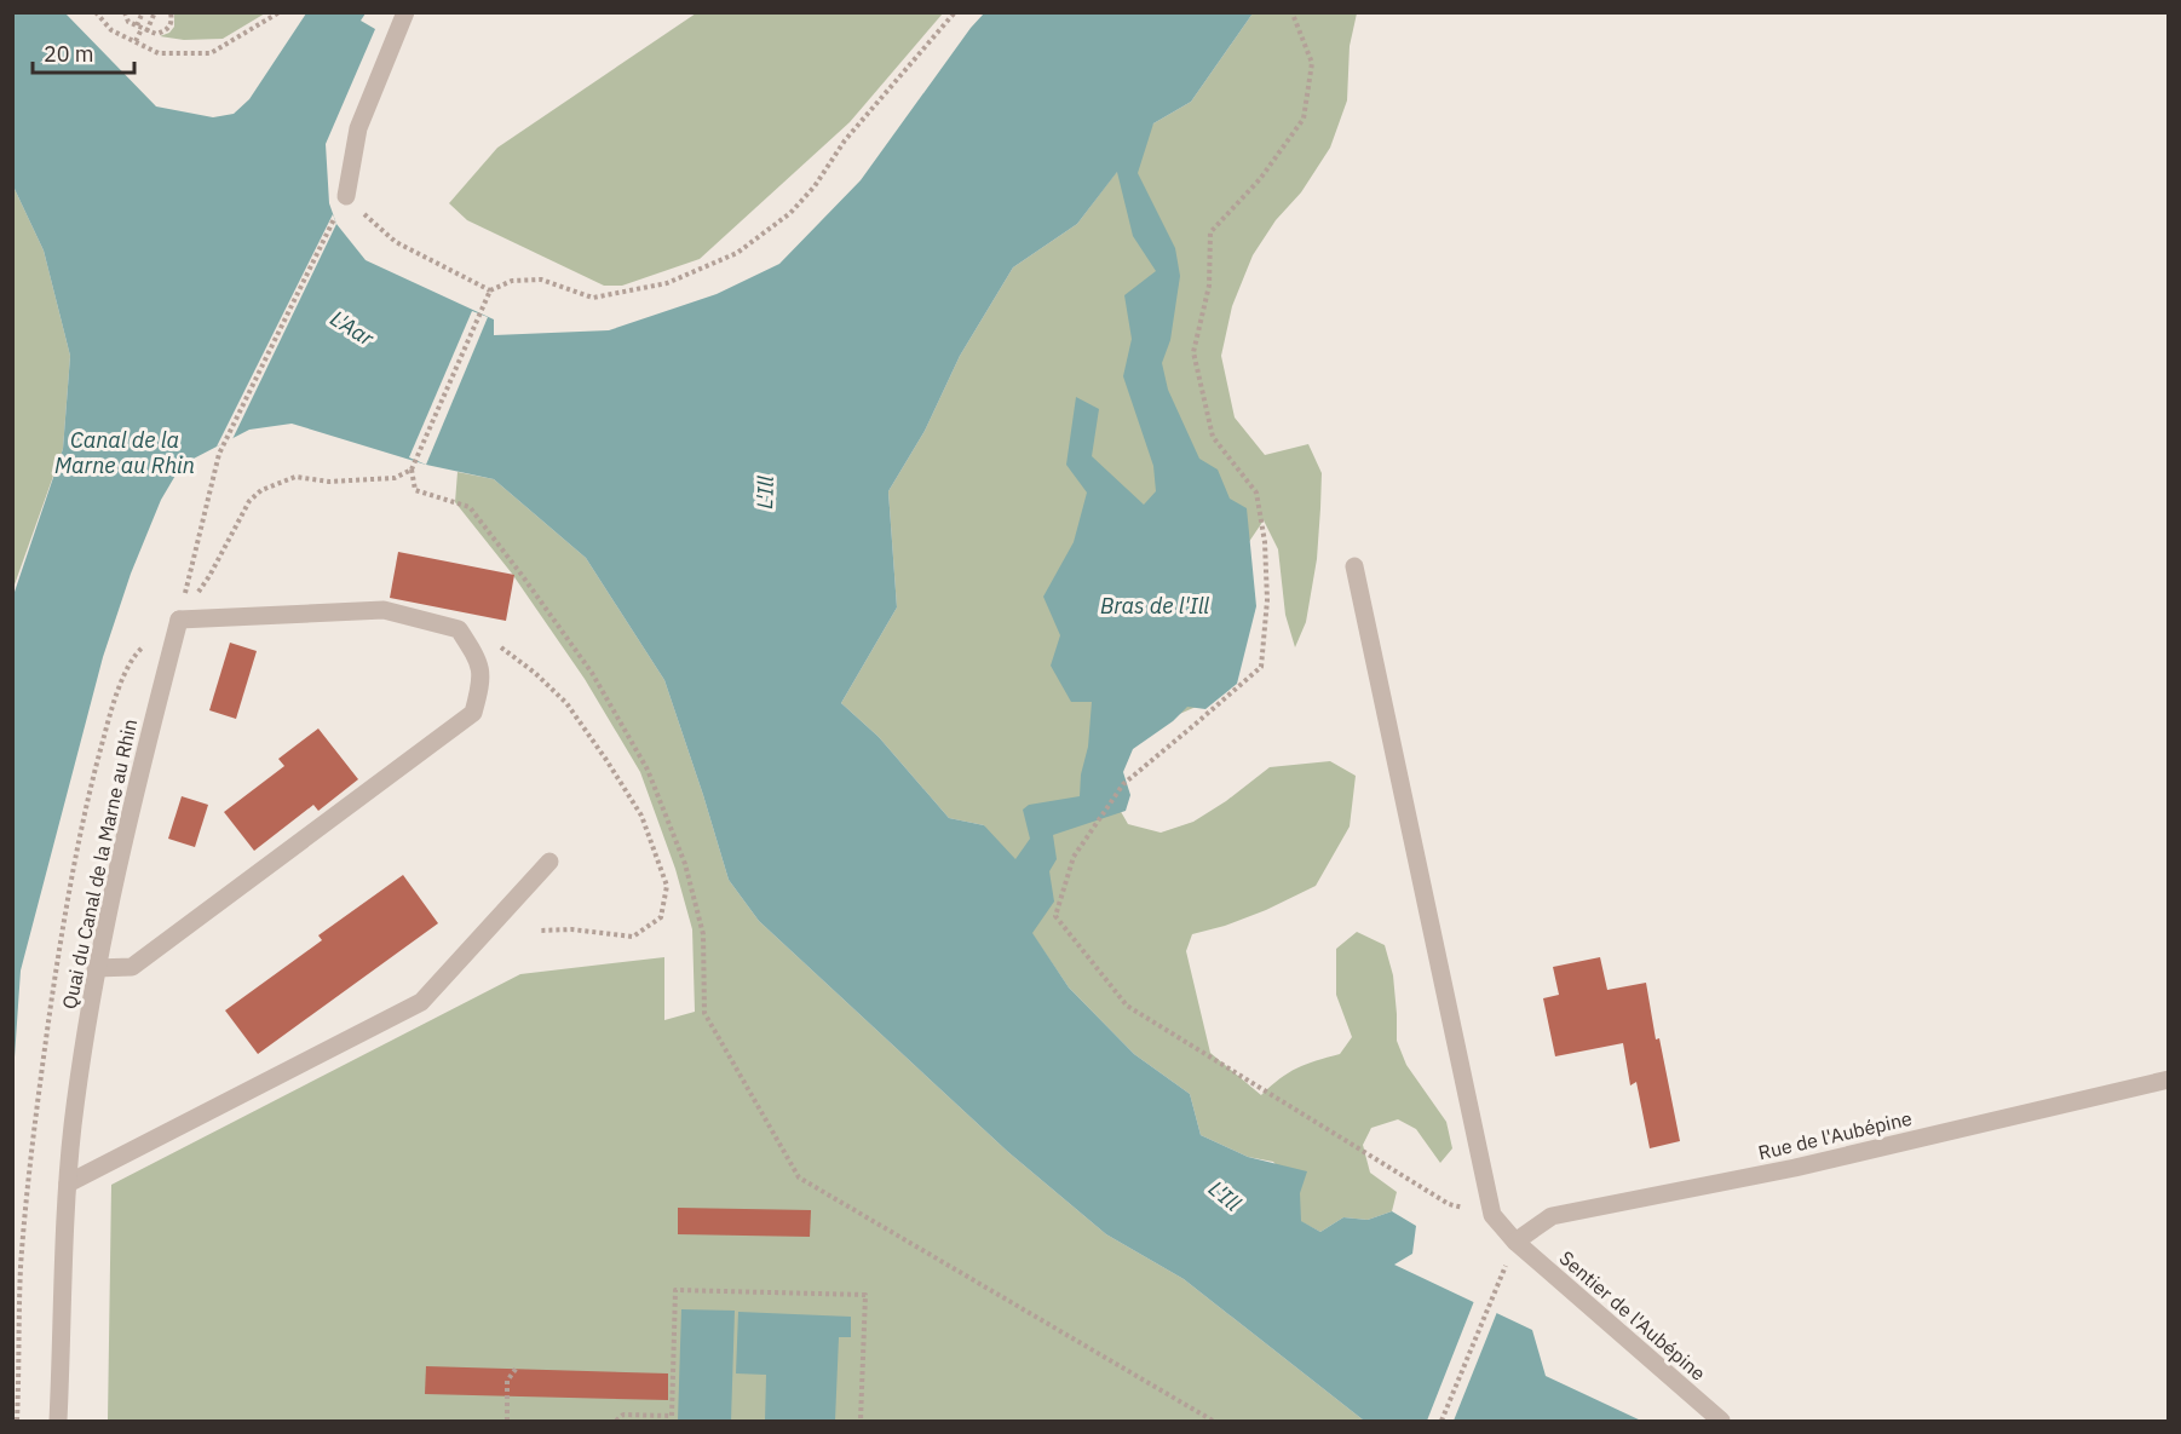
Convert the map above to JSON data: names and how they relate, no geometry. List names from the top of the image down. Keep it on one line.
{"streets":{"street":["Quai du Canal de la Marne au Rhin","Rue de l'Aubépine","Sentier de l'Aubépine"]},"crossings":[["Rue de l'Aubépine","Sentier de l'Aubépine"]],"water":["L'Aar","Canal de la Marne au Rhin","L'Ill","Bras de l'Ill"],"scale_bar":"20 m"}
